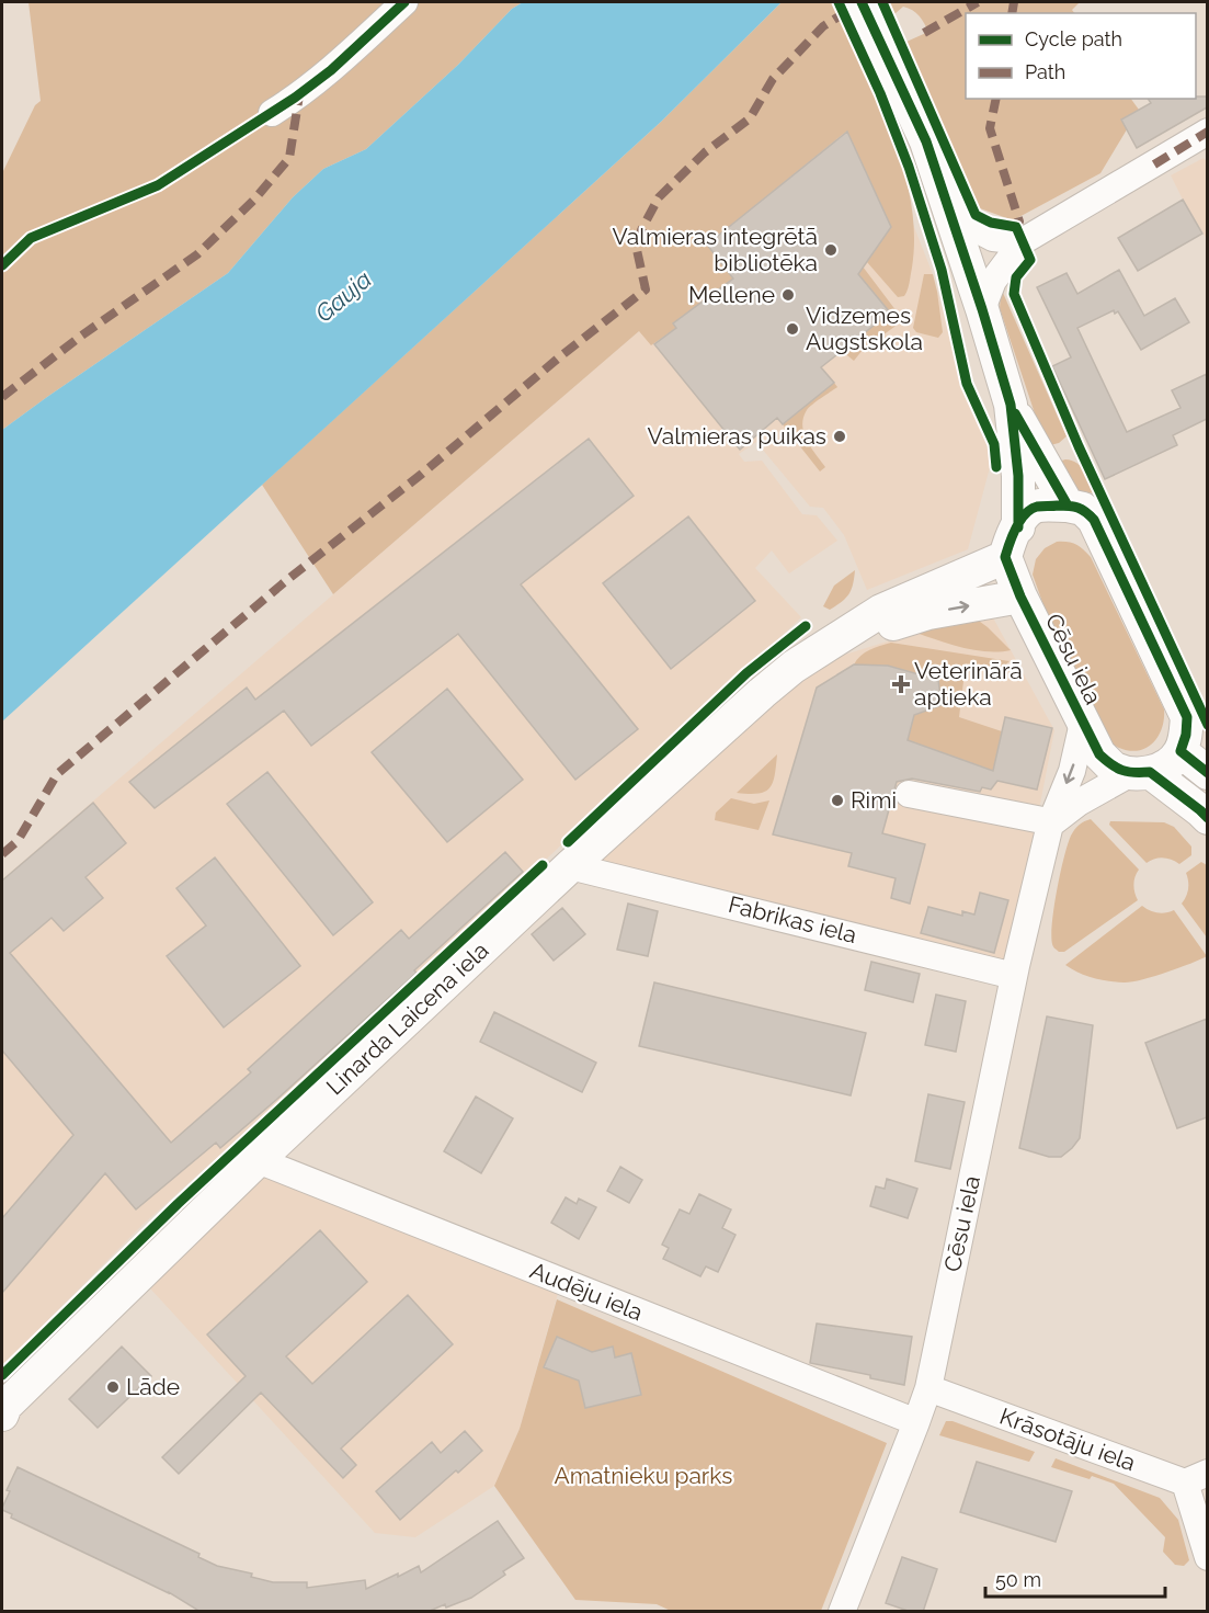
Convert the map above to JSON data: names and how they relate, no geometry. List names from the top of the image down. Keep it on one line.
{"streets":{"main road":["Cēsu iela","Linarda Laicena iela"],"street":["Fabrikas iela","Audēju iela","Krāsotāju iela"]},"crossings":[["Cēsu iela","Fabrikas iela"],["Cēsu iela","Linarda Laicena iela"],["Cēsu iela","Audēju iela"],["Cēsu iela","Krāsotāju iela"],["Fabrikas iela","Linarda Laicena iela"],["Linarda Laicena iela","Audēju iela"]],"water":["Gauja"],"parks":["Amatnieku parks"],"places":{"other":["Valmieras integrētā bibliotēka","Mellene","Vidzemes Augstskola","Valmieras puikas","Rimi","Lāde"],"health":["Veterinārā aptieka"]},"legend":["Cycle path","Path"],"scale_bar":"50 m"}
